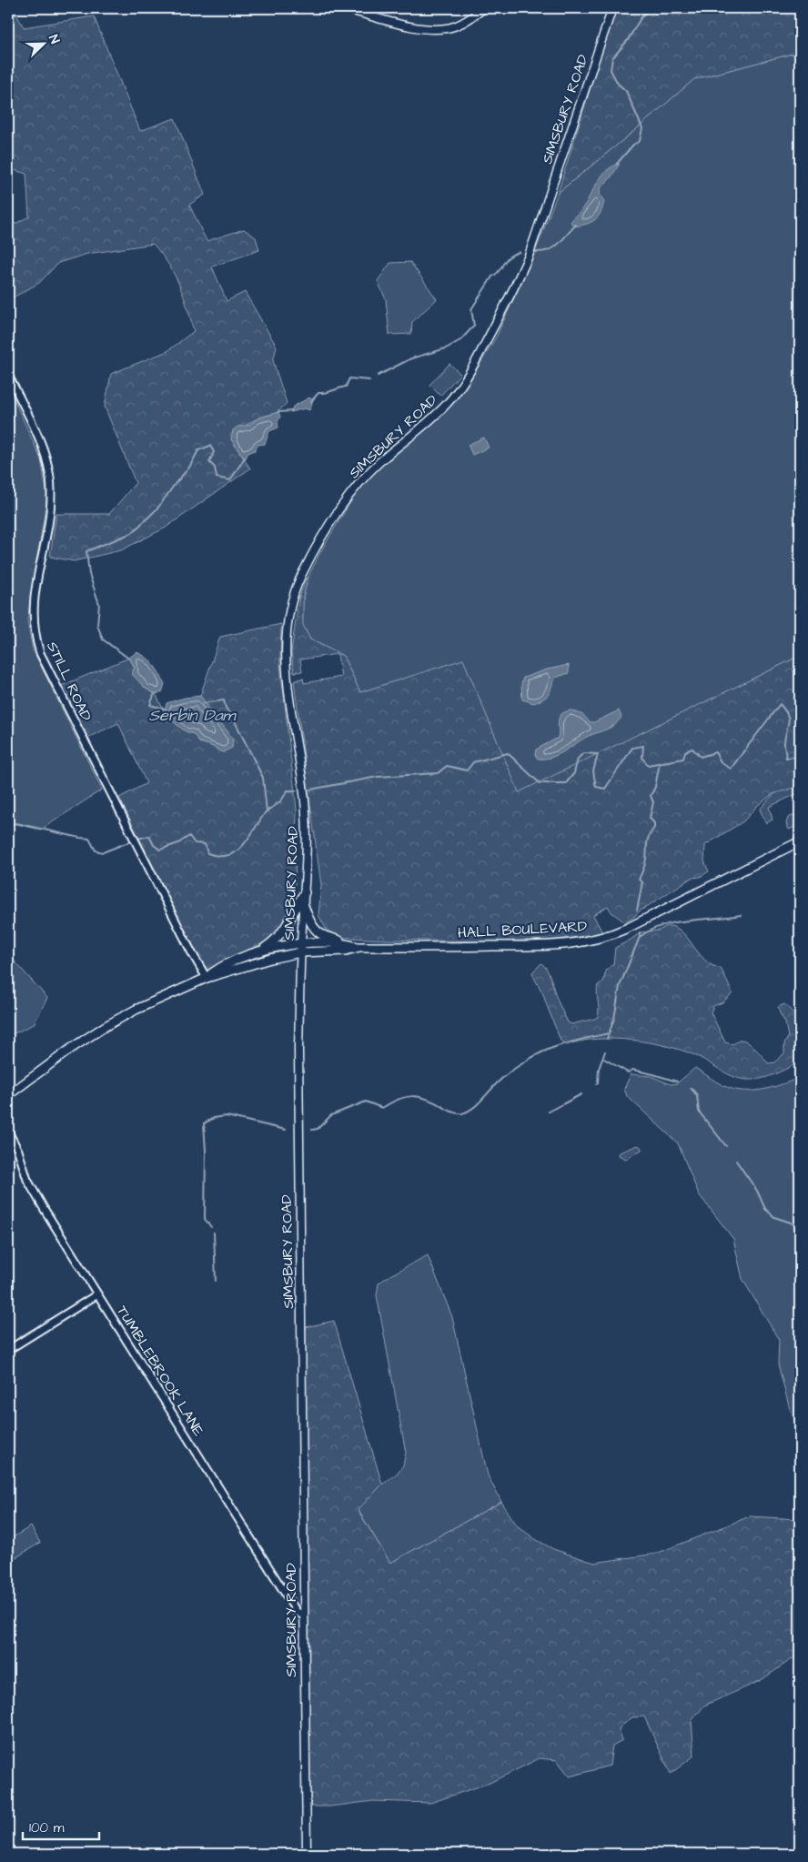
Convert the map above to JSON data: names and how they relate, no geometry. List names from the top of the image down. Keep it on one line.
{"streets":{"main road":["SIMSBURY ROAD","HALL BOULEVARD"],"street":["STILL ROAD","TUMBLEBROOK LANE"]},"crossings":[["SIMSBURY ROAD","HALL BOULEVARD"],["SIMSBURY ROAD","TUMBLEBROOK LANE"],["STILL ROAD","HALL BOULEVARD"]],"water":["Serbin Dam"],"scale_bar":"100 m","north":"top right"}
